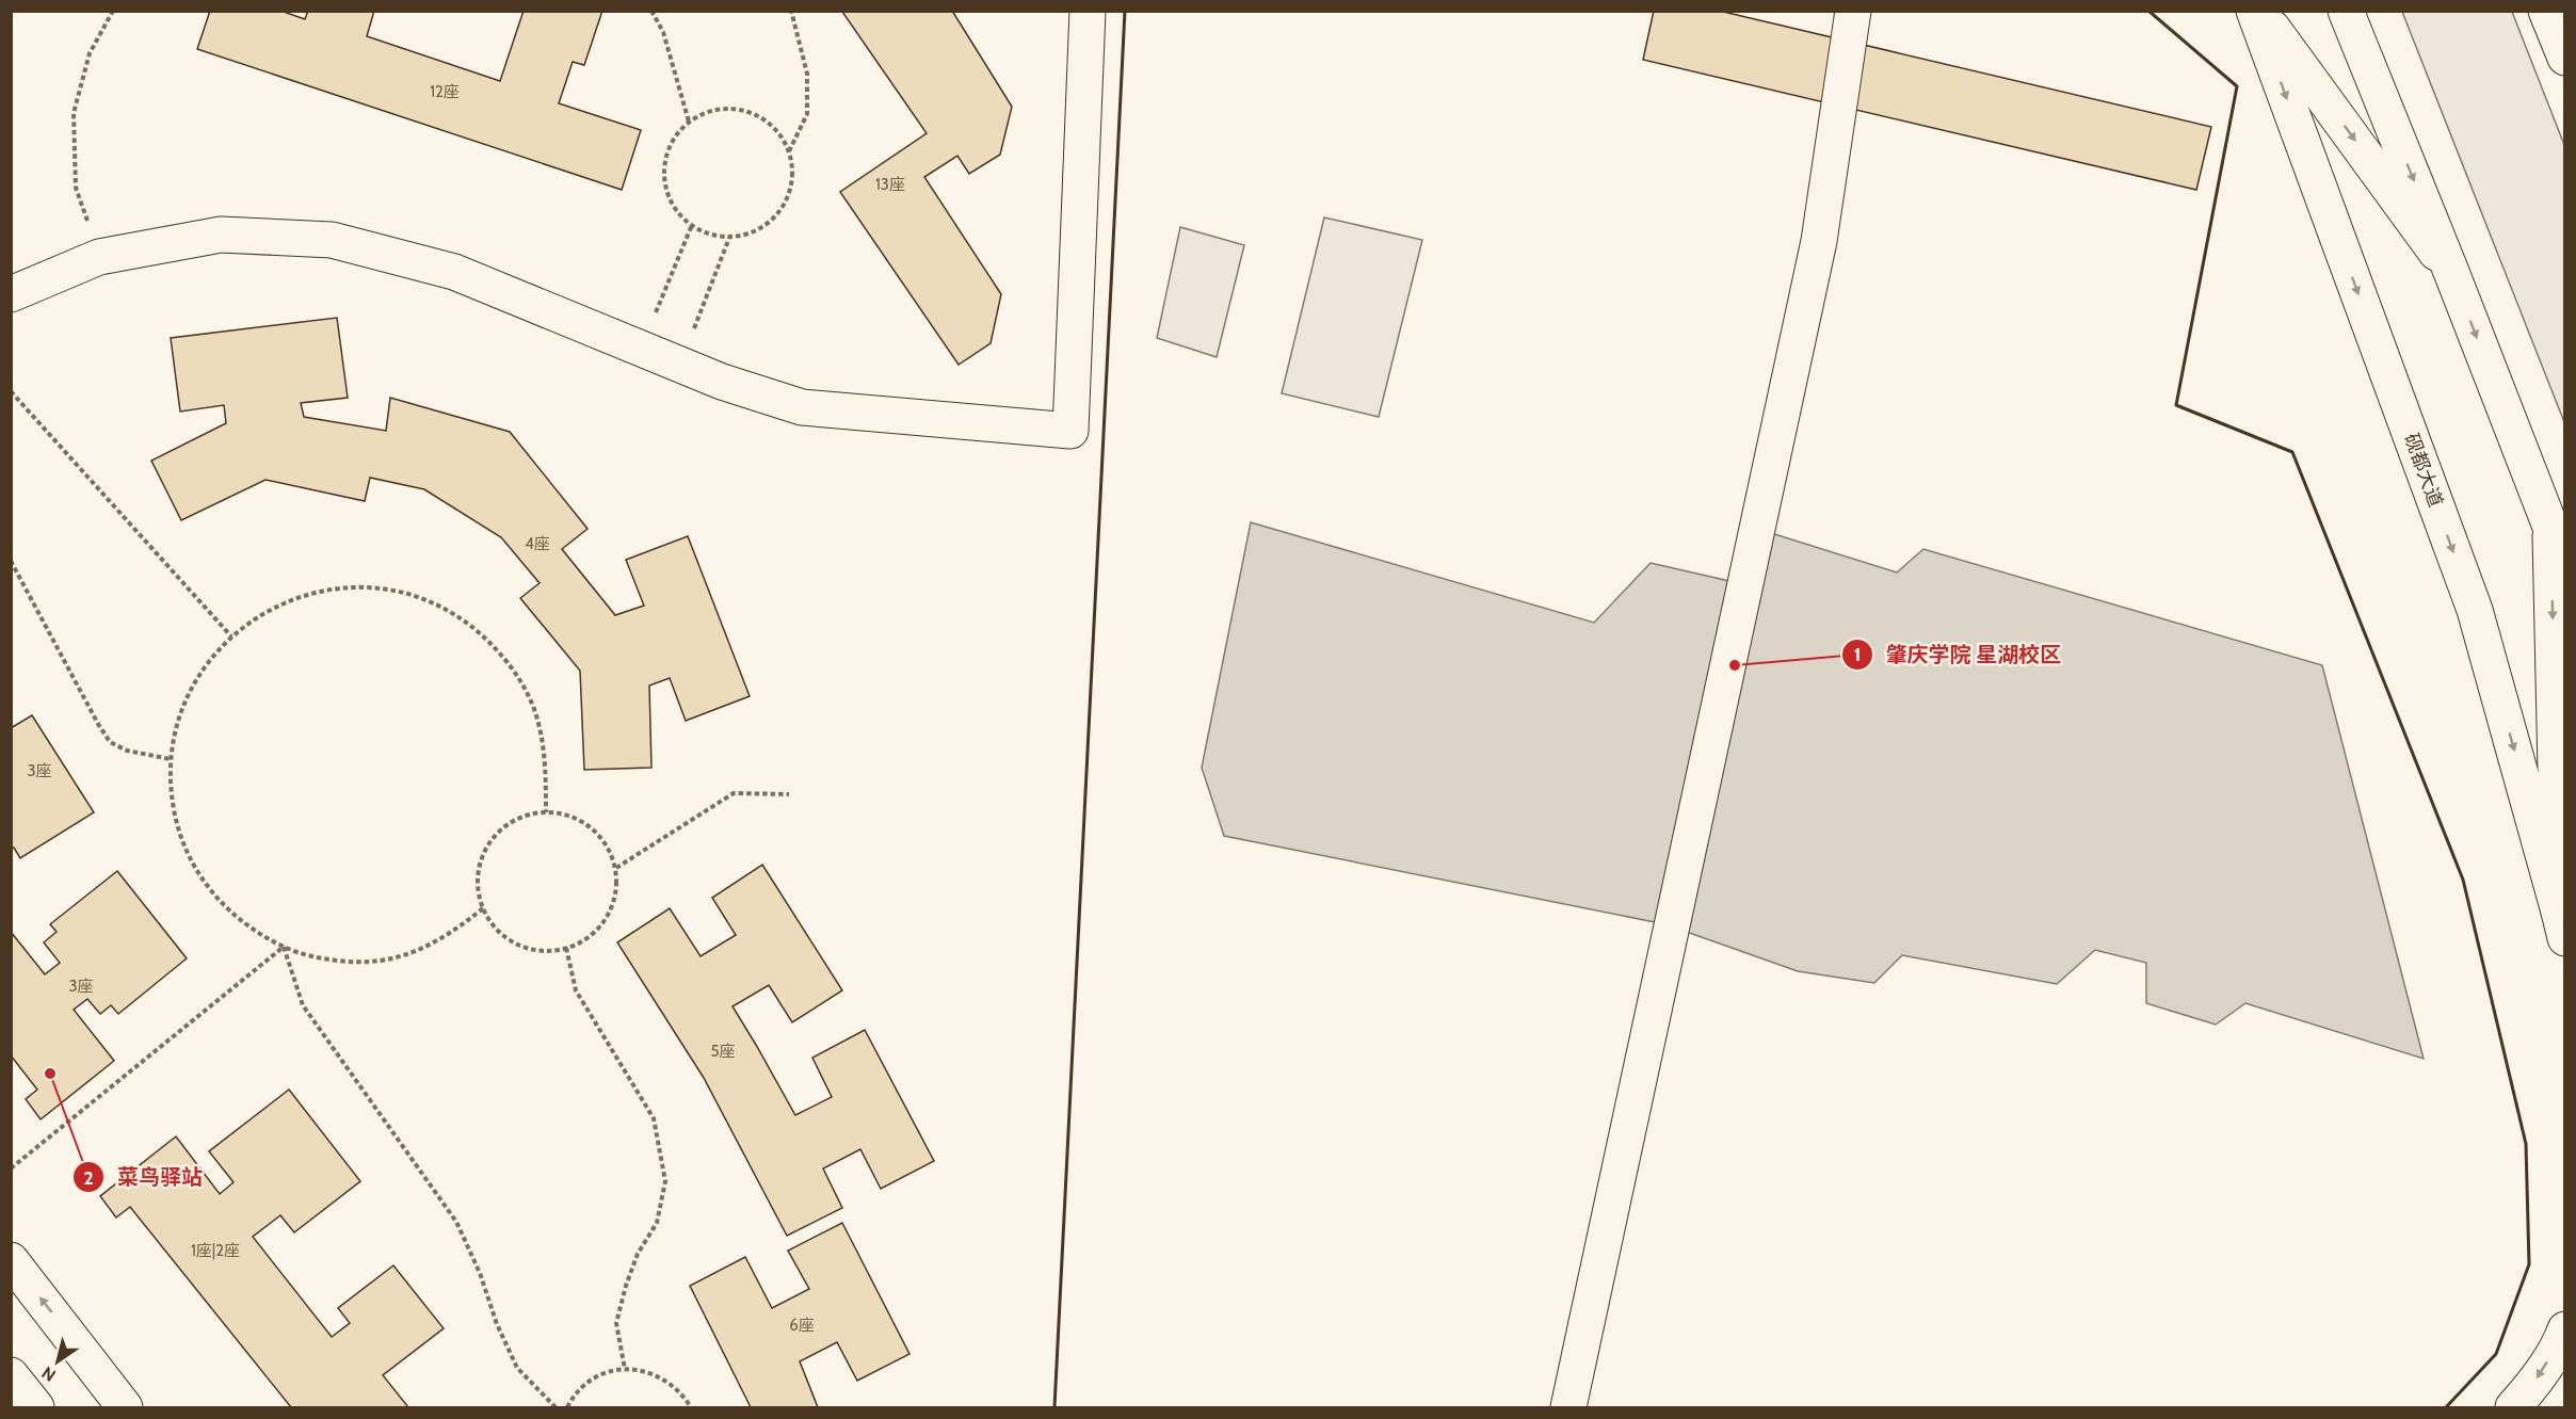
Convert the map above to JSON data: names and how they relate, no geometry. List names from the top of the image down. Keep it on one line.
{"streets":{"street":["砚都大道"]},"places":["肇庆学院 星湖校区","菜鸟驿站"],"house_numbers":["12座","13座","4座","3座","3座","5座","1座|2座","6座"],"north":"bottom left"}
